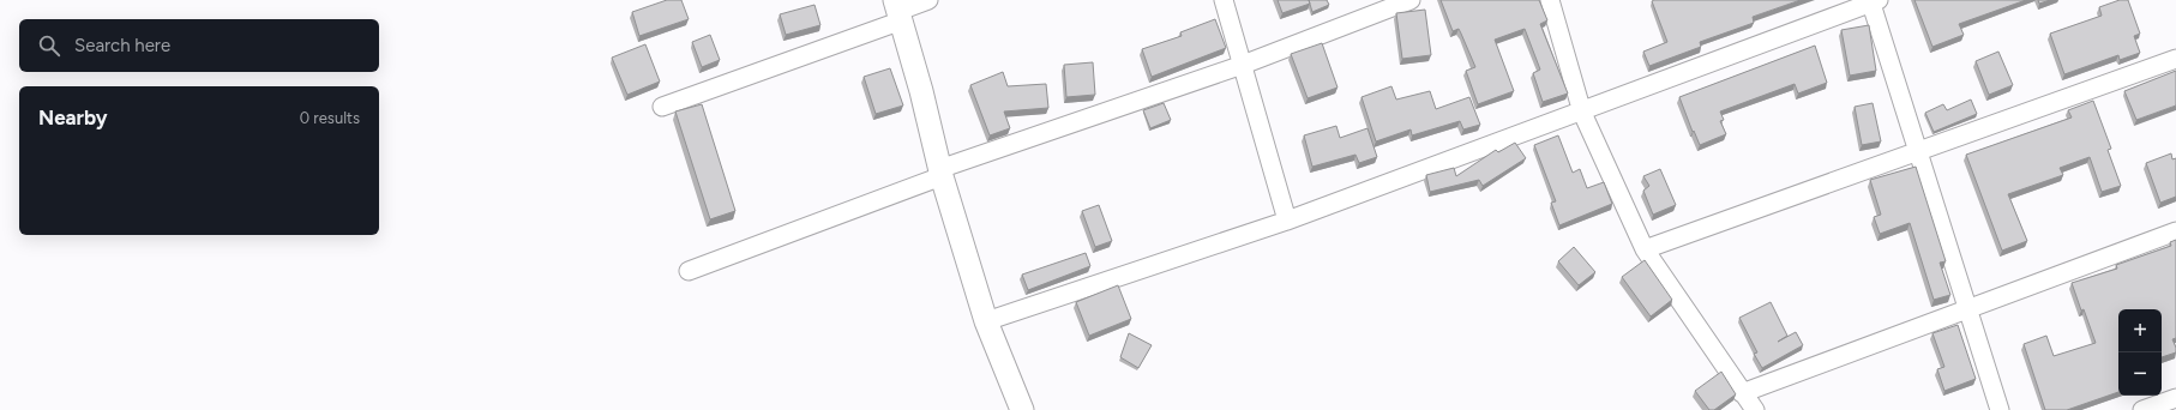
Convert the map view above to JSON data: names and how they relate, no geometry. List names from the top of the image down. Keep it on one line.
{"page":{"search":"Search here","heading":["Nearby","0 results"],"map_buttons":["+","−"]}}
